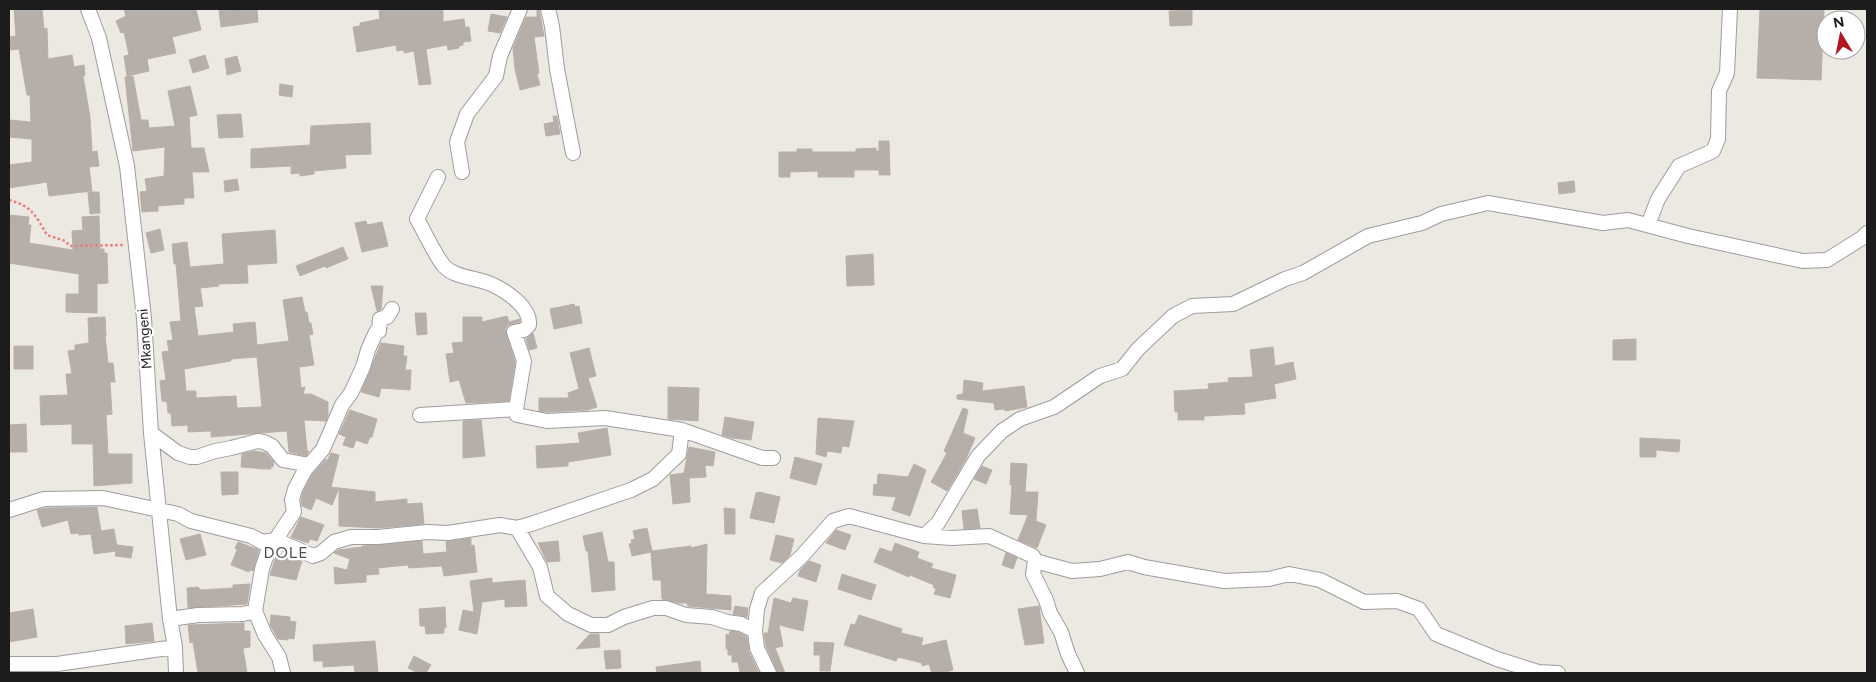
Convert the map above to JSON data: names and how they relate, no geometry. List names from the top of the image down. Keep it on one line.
{"streets":{"street":["Mkangeni"]},"districts":["DOLE"],"north":"top"}
